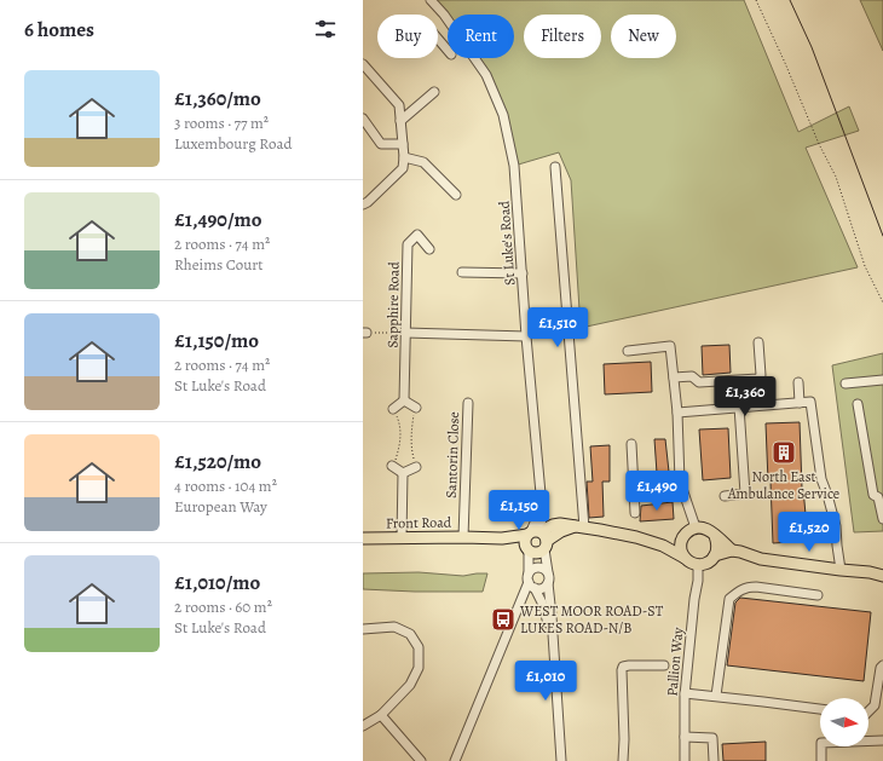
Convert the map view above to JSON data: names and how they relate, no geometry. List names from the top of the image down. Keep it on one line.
{"streets":{"main road":["Front Road"],"street":["St Luke's Road","Sapphire Road","Santorin Close","Pallion Way"]},"crossings":[["Santorin Close","Front Road"]],"places":{"building":["North East Ambulance Service"],"bus stop":["WEST MOOR ROAD-ST LUKES ROAD-N/B"]},"north":"right","page":{"heading":"6 homes","chip":["Buy","Rent","Filters","New"],"list":[{"name":"£1,360/mo","note":"3 rooms · 77 m² · Luxembourg Road"},{"name":"£1,490/mo","note":"2 rooms · 74 m² · Rheims Court"},{"name":"£1,150/mo","note":"2 rooms · 74 m² · St Luke's Road"},{"name":"£1,520/mo","note":"4 rooms · 104 m² · European Way"},{"name":"£1,010/mo","note":"2 rooms · 60 m² · St Luke's Road"}],"price":["£1,510","£1,360","£1,490","£1,150","£1,520","£1,010"]}}
